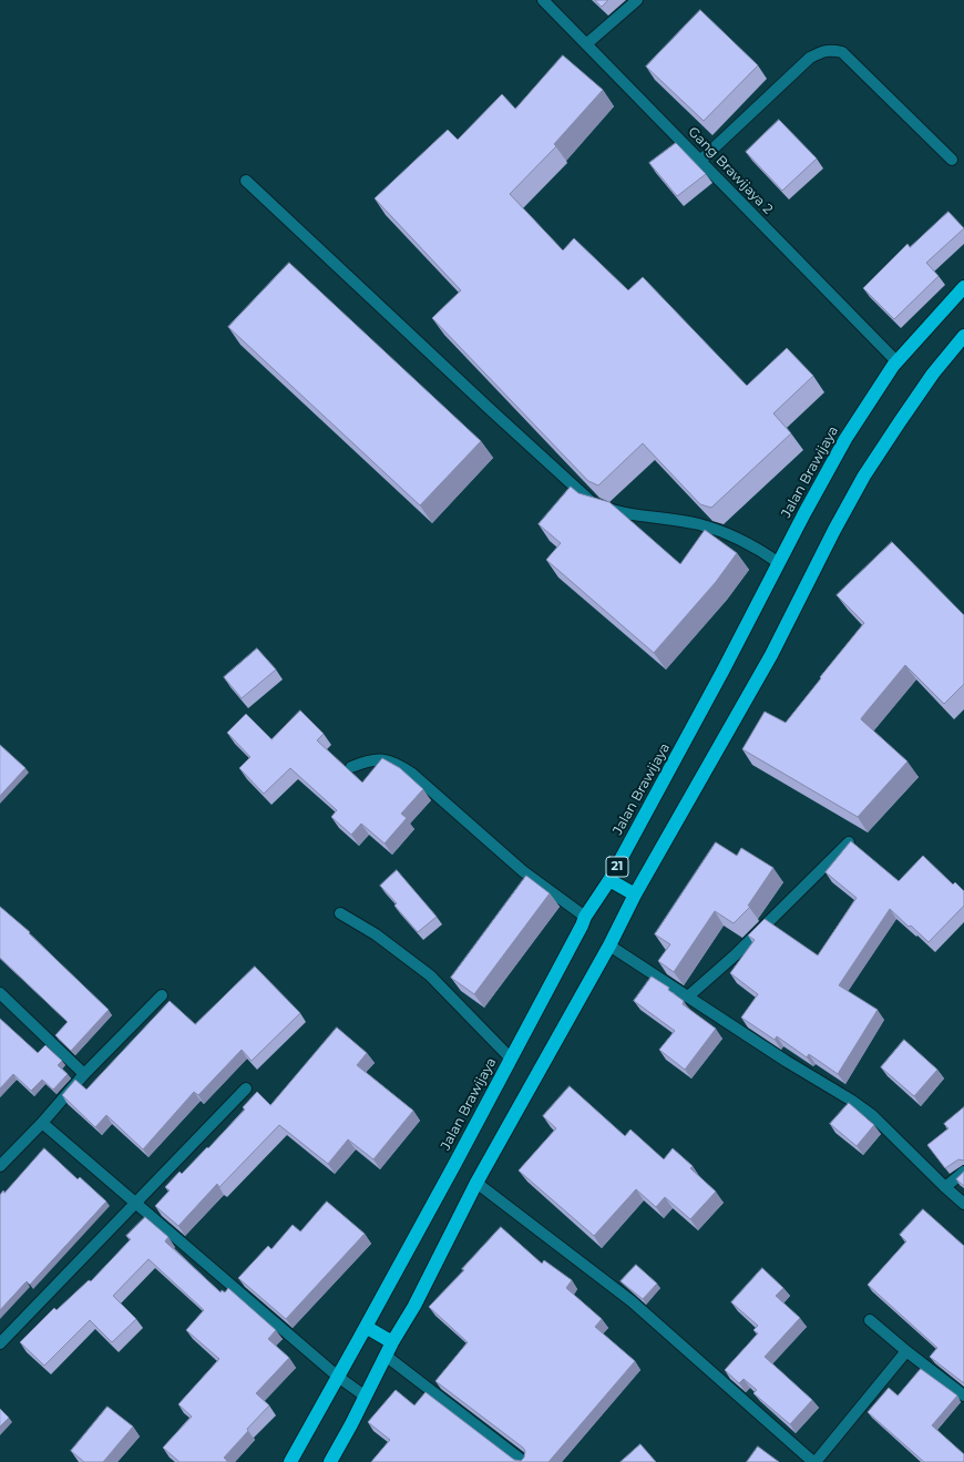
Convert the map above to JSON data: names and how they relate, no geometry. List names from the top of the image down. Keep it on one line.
{"streets":{"highway":["Jalan Brawijaya","21"],"street":["Gang Brawijaya 2"]},"crossings":[["Gang Brawijaya 2","Jalan Brawijaya"]]}
